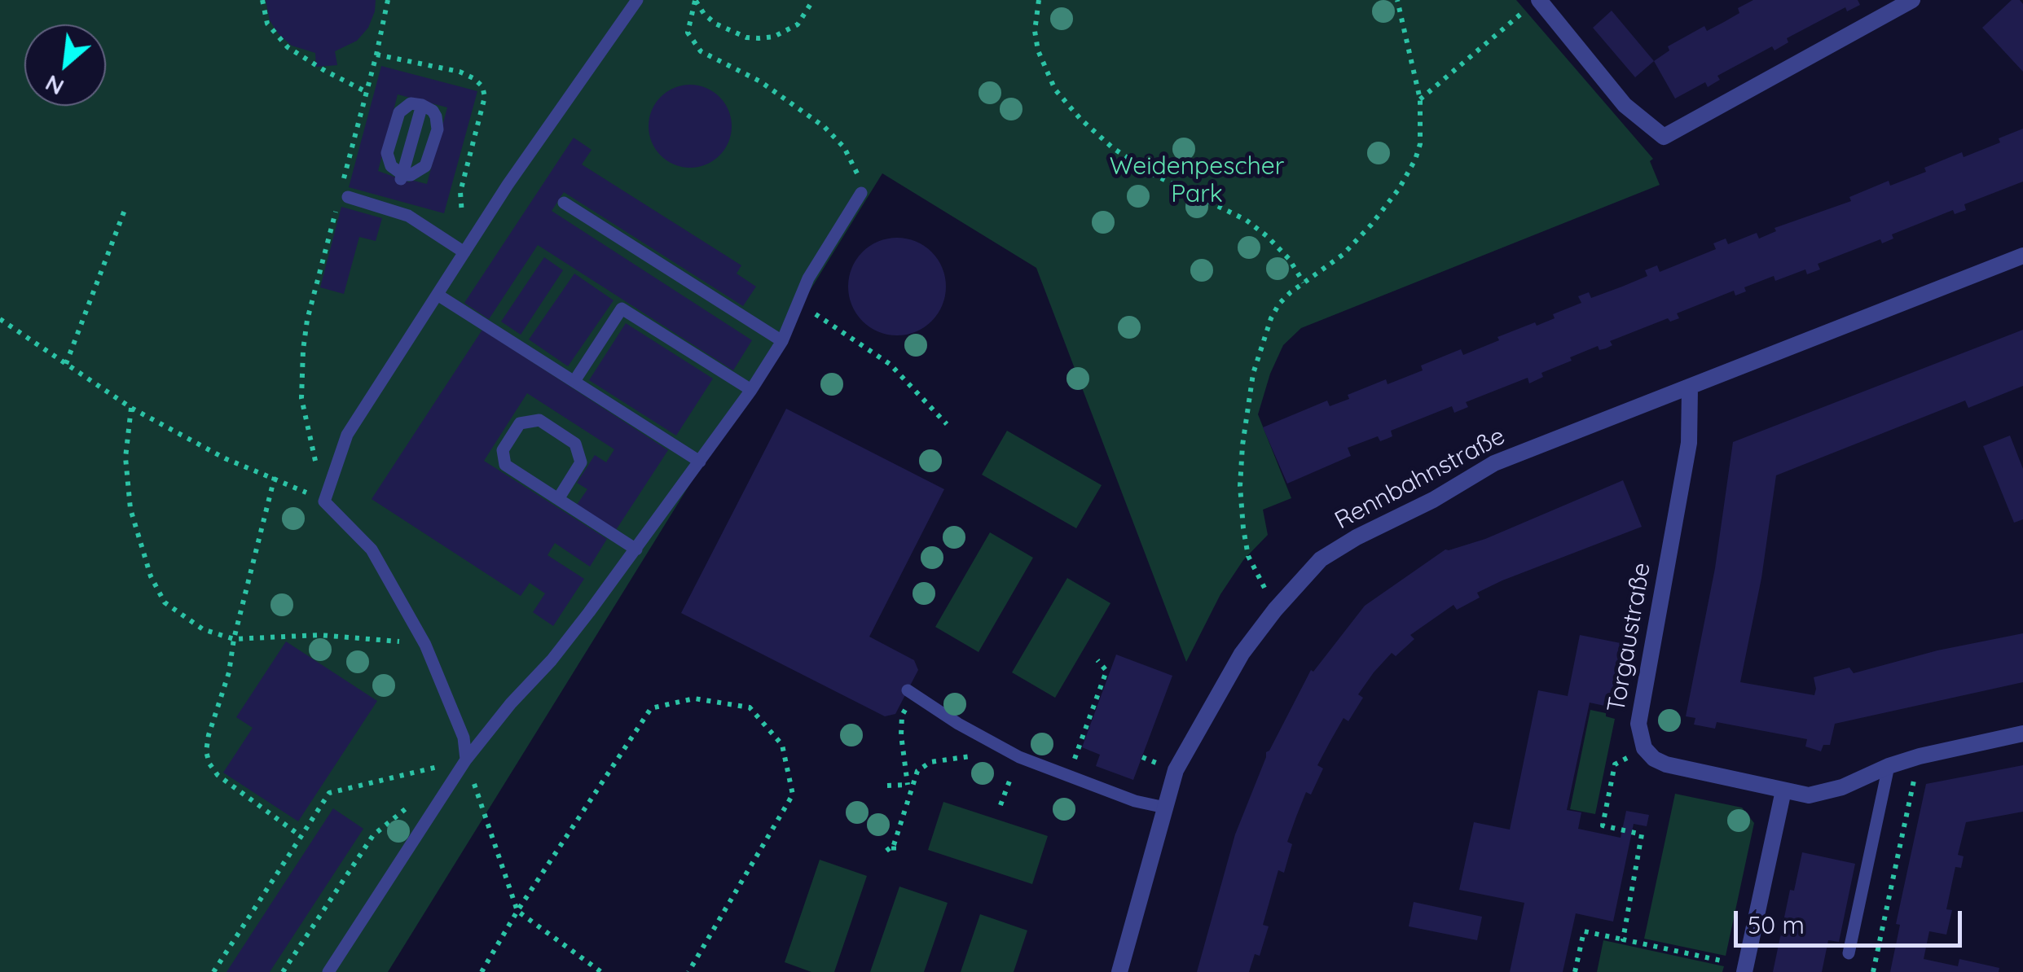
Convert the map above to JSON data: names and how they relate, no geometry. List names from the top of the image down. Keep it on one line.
{"streets":{"street":["Rennbahnstraße","Torgaustraße"]},"crossings":[["Rennbahnstraße","Torgaustraße"]],"parks":["Weidenpescher Park"],"scale_bar":"50 m","north":"bottom left"}
